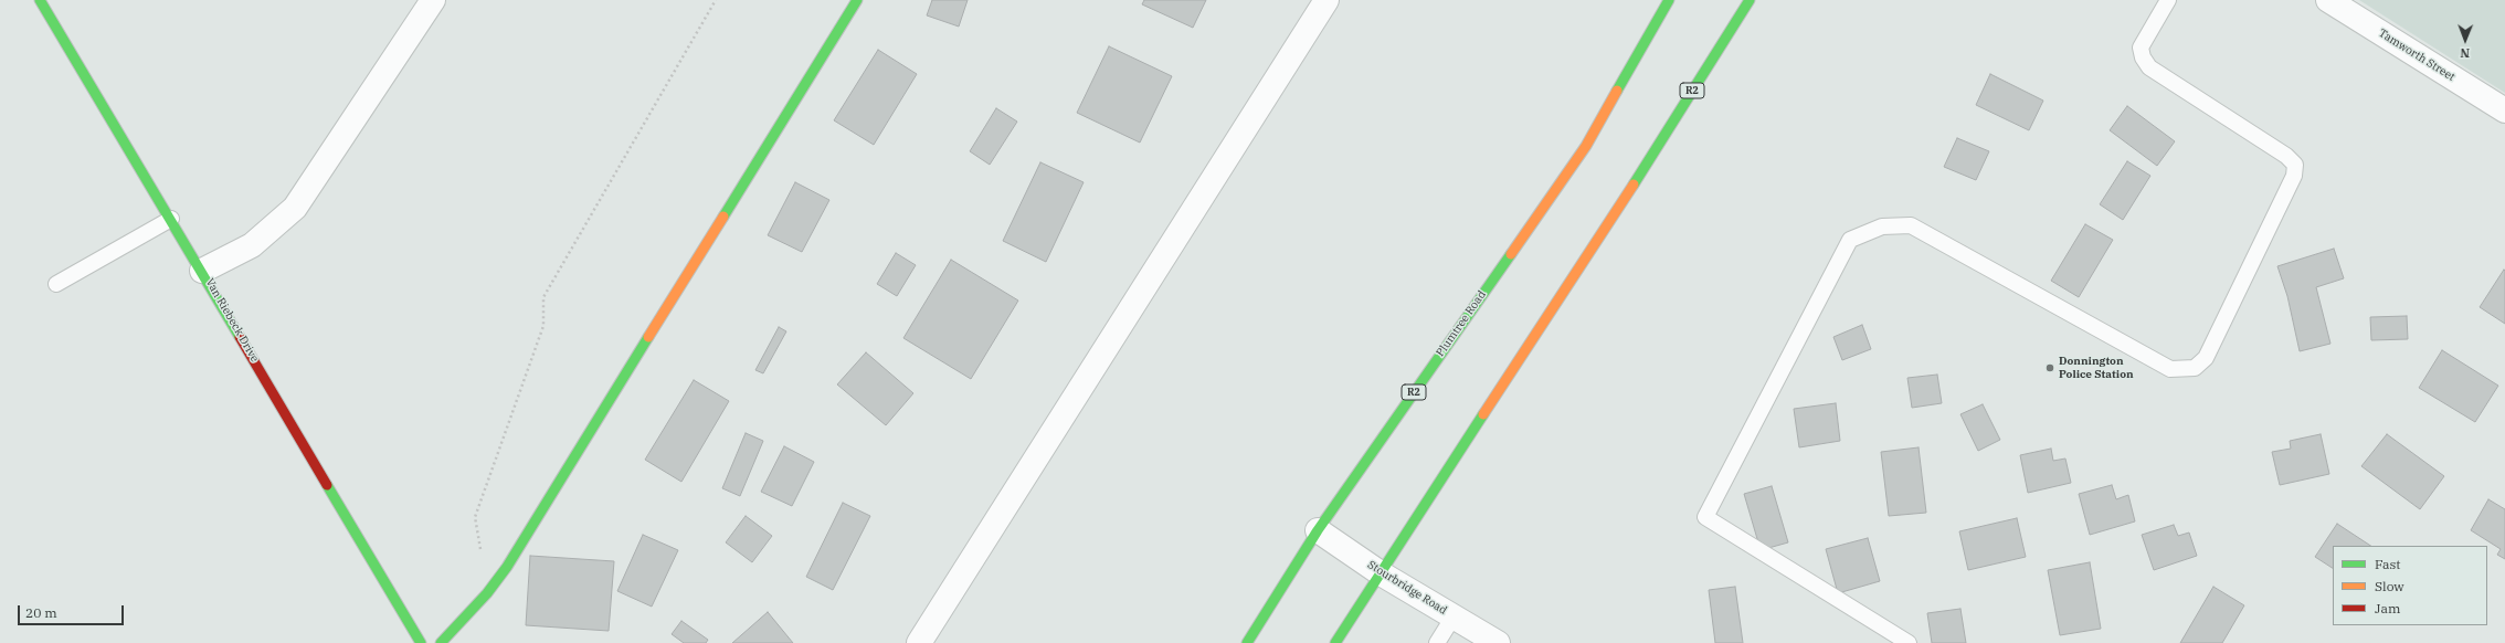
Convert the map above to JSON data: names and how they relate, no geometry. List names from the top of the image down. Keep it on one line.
{"streets":{"main road":["R2","Van Riebeck Drive","Plumtree Road"],"street":["Tamworth Street","Stourbridge Road"]},"crossings":[["R2","Stourbridge Road"],["Plumtree Road","Stourbridge Road"]],"places":["Donnington Police Station"],"legend":["Fast","Slow","Jam"],"scale_bar":"20 m","north":"bottom"}
